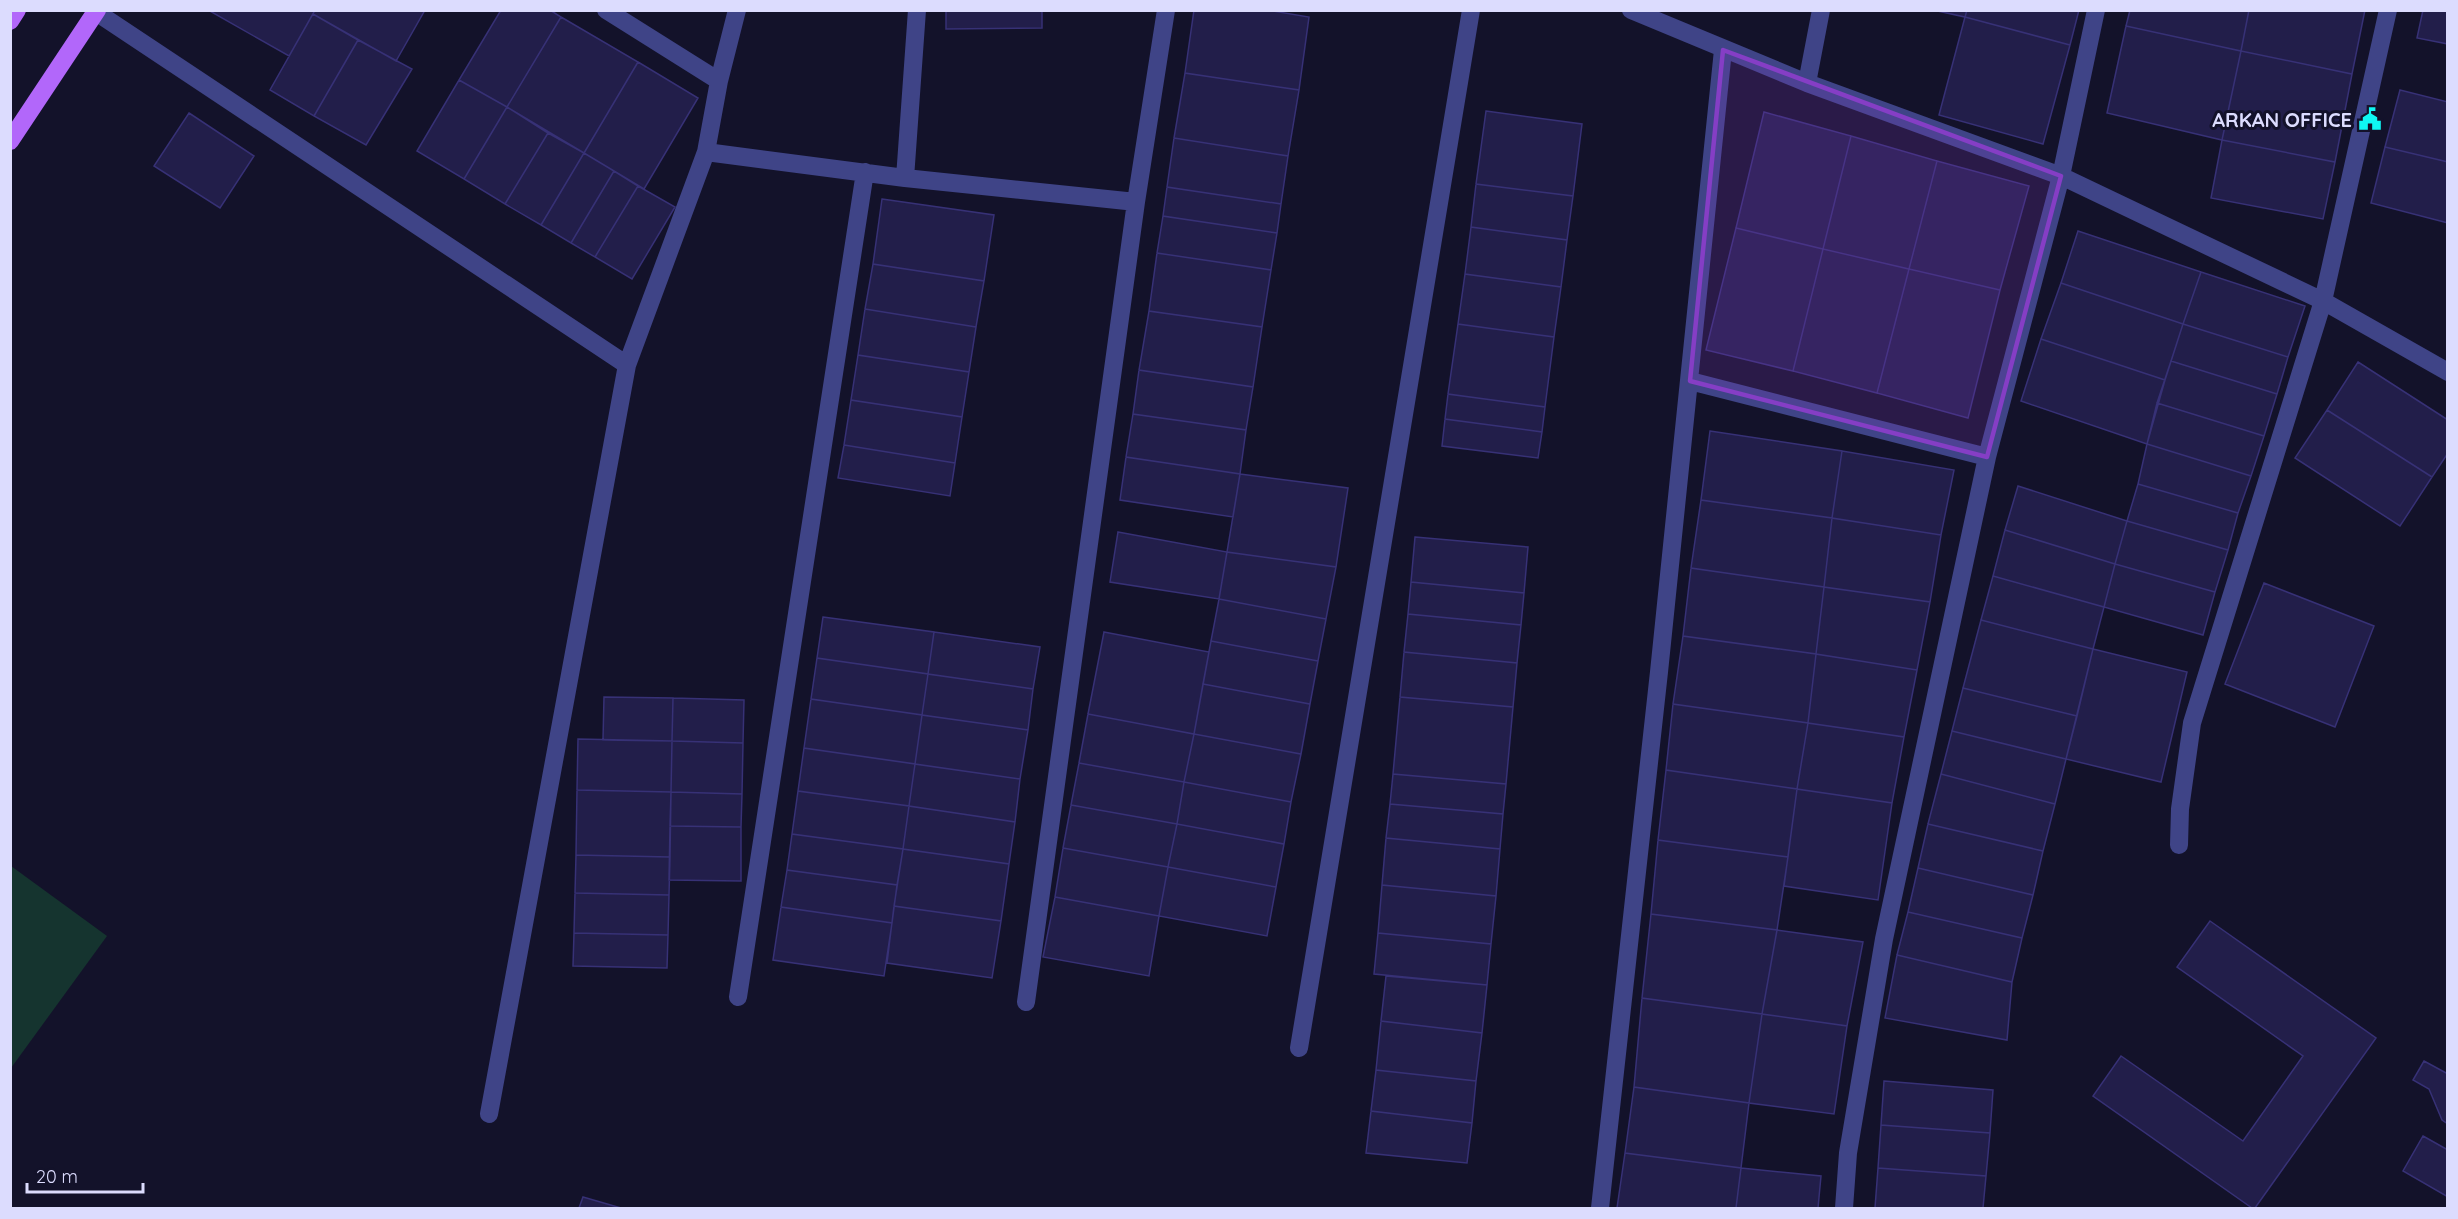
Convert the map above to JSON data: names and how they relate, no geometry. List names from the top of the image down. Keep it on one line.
{"places":{"public building":["ARKAN OFFICE"]},"scale_bar":"20 m"}
